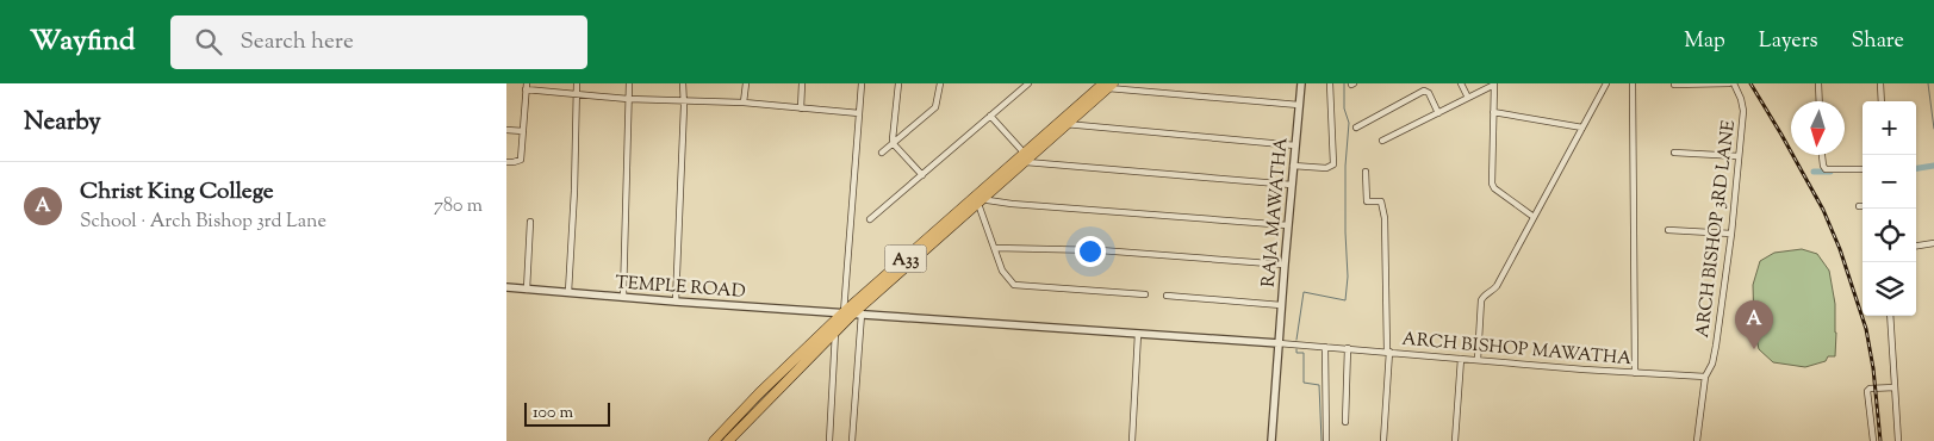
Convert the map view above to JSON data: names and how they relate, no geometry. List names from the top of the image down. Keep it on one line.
{"streets":{"highway":["A33"],"street":["RAJA MAWATHA","ARCH BISHOP 3RD LANE","TEMPLE ROAD","ARCH BISHOP MAWATHA"]},"crossings":[["RAJA MAWATHA","TEMPLE ROAD"],["RAJA MAWATHA","ARCH BISHOP MAWATHA"],["ARCH BISHOP 3RD LANE","ARCH BISHOP MAWATHA"],["A33","TEMPLE ROAD"],["TEMPLE ROAD","ARCH BISHOP MAWATHA"]],"scale_bar":"100 m","north":"bottom","page":{"header":"Wayfind","search":"Search here","nav":["Map","Layers","Share"],"heading":"Nearby","map_buttons":["+","−"],"list":[{"mark":"A","name":"Christ King College","note":"School · Arch Bishop 3rd Lane","value":"780 m"}],"pins":"A","scale":"100 m"}}
